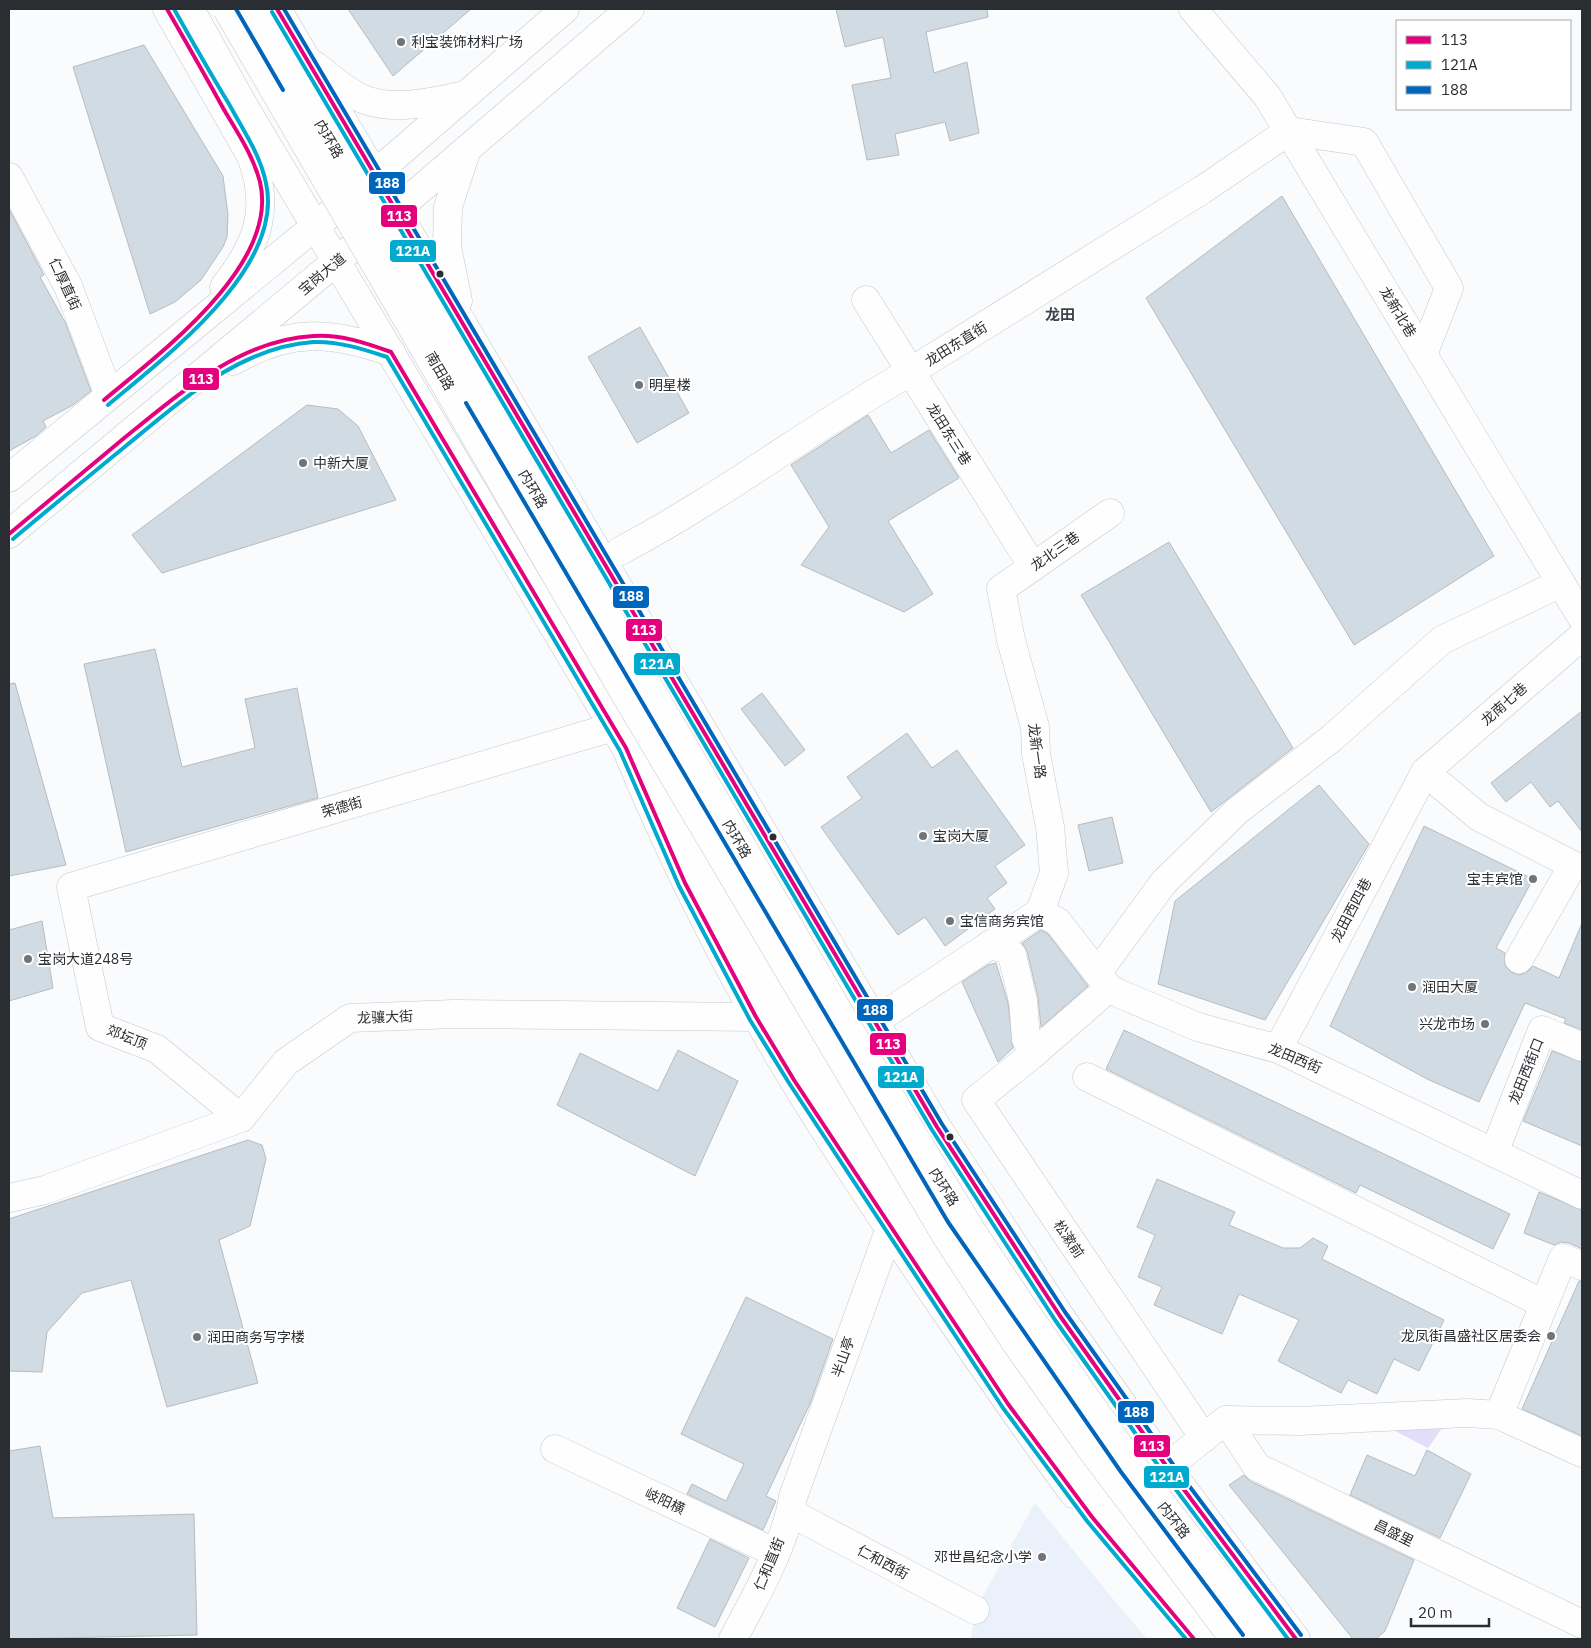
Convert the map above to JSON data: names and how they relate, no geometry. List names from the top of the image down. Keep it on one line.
{"streets":{"main road":["内环路","宝岗大道","仁厚直街","龙新北巷","龙田东直街","南田路","龙田东三巷","龙北三巷","龙南七巷","龙新一路","荣德街","龙田西四巷","龙骧大街","郊坛顶","龙田西街","龙田西街口","松漱前","半山亭","岐阳横","昌盛里","仁和西街","仁和直街"]},"crossings":[["内环路","南田路"],["宝岗大道","南田路"],["龙新北巷","龙田东直街"],["龙新北巷","松漱前"],["龙田东直街","龙田东三巷"],["龙田东三巷","龙北三巷"],["龙北三巷","龙新一路"],["龙南七巷","龙田西四巷"],["龙新一路","龙田西街"],["荣德街","郊坛顶"],["龙田西四巷","龙田西街"],["龙骧大街","郊坛顶"],["龙田西街","龙田西街口"],["龙田西街","松漱前"],["半山亭","仁和直街"],["岐阳横","仁和直街"],["仁和西街","仁和直街"]],"districts":["龙田"],"places":["利宝装饰材料广场","明星楼","中新大厦","宝岗大厦","宝丰宾馆","宝信商务宾馆","宝岗大道248号","润田大厦","兴龙市场","龙凤街昌盛社区居委会","润田商务写字楼","邓世昌纪念小学"],"lines":["transit line 113","transit line 121A","transit line 188"],"legend":["113","121A","188"],"scale_bar":"20 m"}
